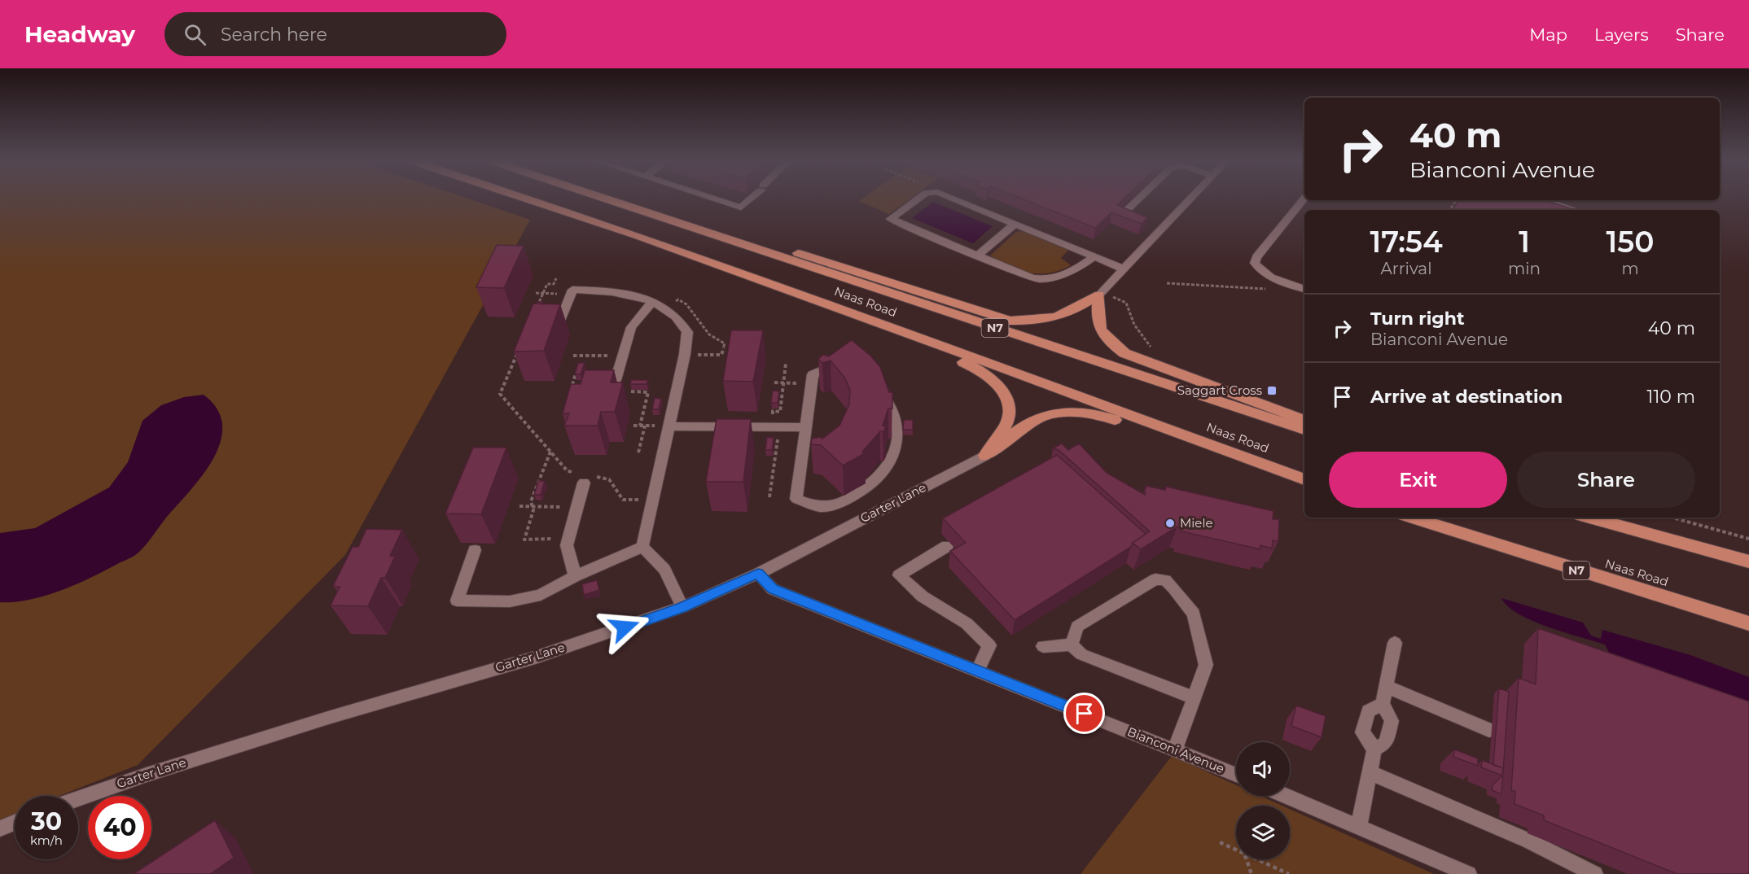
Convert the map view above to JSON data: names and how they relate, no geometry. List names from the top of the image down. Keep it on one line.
{"streets":{"highway":["Naas Road","N7"],"street":["Garter Lane","Bianconi Avenue"]},"crossings":[["Naas Road","N7"],["Garter Lane","Bianconi Avenue"]],"places":{"transit":["Saggart Cross"],"other":["Miele"]},"page":{"header":"Headway","search":"Search here","nav":["Map","Layers","Share"],"turn":["40 m","Bianconi Avenue"],"eta":["17:54","Arrival","1","min","150","m"],"list":[{"name":"Turn right","note":"Bianconi Avenue","value":"40 m"},{"name":"Arrive at destination","value":"110 m"}],"buttons":["Exit","Share"],"speed":"30 km/h","limit":"40"}}
